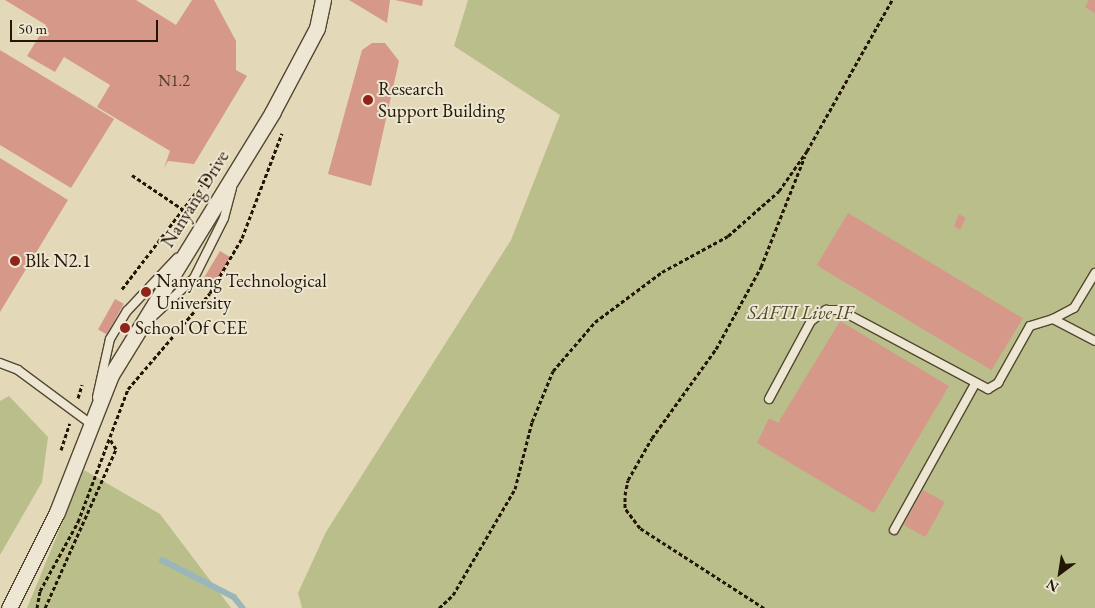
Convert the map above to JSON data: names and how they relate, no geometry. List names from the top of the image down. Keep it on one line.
{"streets":{"street":["Nanyang Drive"]},"parks":["SAFTI Live IF"],"places":["Research Support Building","Blk N2.1","Nanyang Technological University","School Of CEE"],"house_numbers":["N1.2"],"scale_bar":"50 m","north":"bottom left"}
